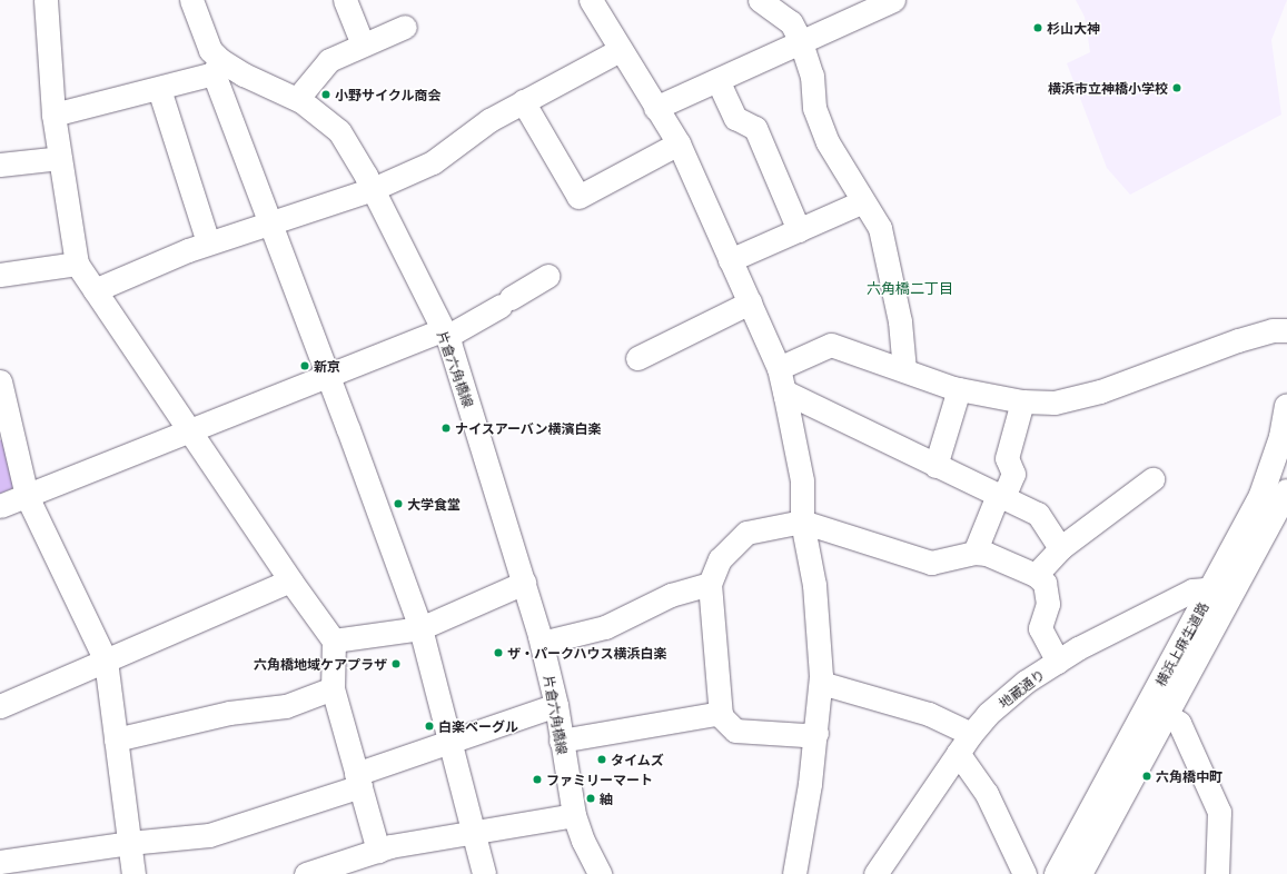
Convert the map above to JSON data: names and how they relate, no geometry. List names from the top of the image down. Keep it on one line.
{"streets":{"main road":["横浜上麻生道路"],"street":["片倉六角橋線","地蔵通り"]},"crossings":[["横浜上麻生道路","地蔵通り"]],"districts":["六角橋二丁目"],"places":["杉山大神","横浜市立神橋小学校","小野サイクル商会","新京","ナイスアーバン横濱白楽","大学食堂","ザ・パークハウス横浜白楽","六角橋地域ケアプラザ","白楽ベーグル","タイムズ","六角橋中町","ファミリーマート","紬"]}
